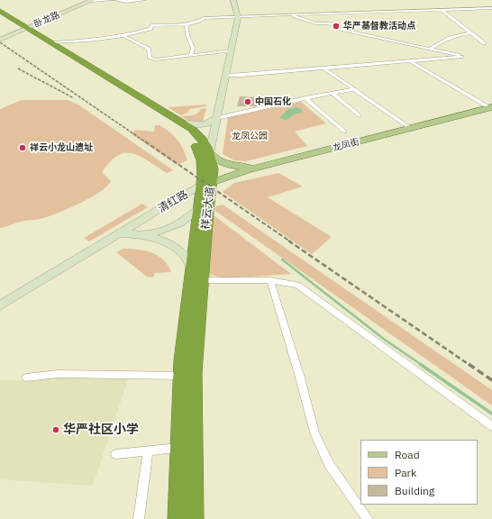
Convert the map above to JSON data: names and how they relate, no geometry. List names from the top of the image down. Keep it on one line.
{"streets":{"highway":["祥云大道"],"main road":["卧龙路","龙凤街","清红路"]},"crossings":[["卧龙路","祥云大道"],["龙凤街","清红路"],["龙凤街","祥云大道"],["清红路","祥云大道"]],"parks":["龙凤公园"],"places":["华严基督教活动点","中国石化","祥云小龙山遗址","华严社区小学"],"legend":["Road","Park","Building"]}
